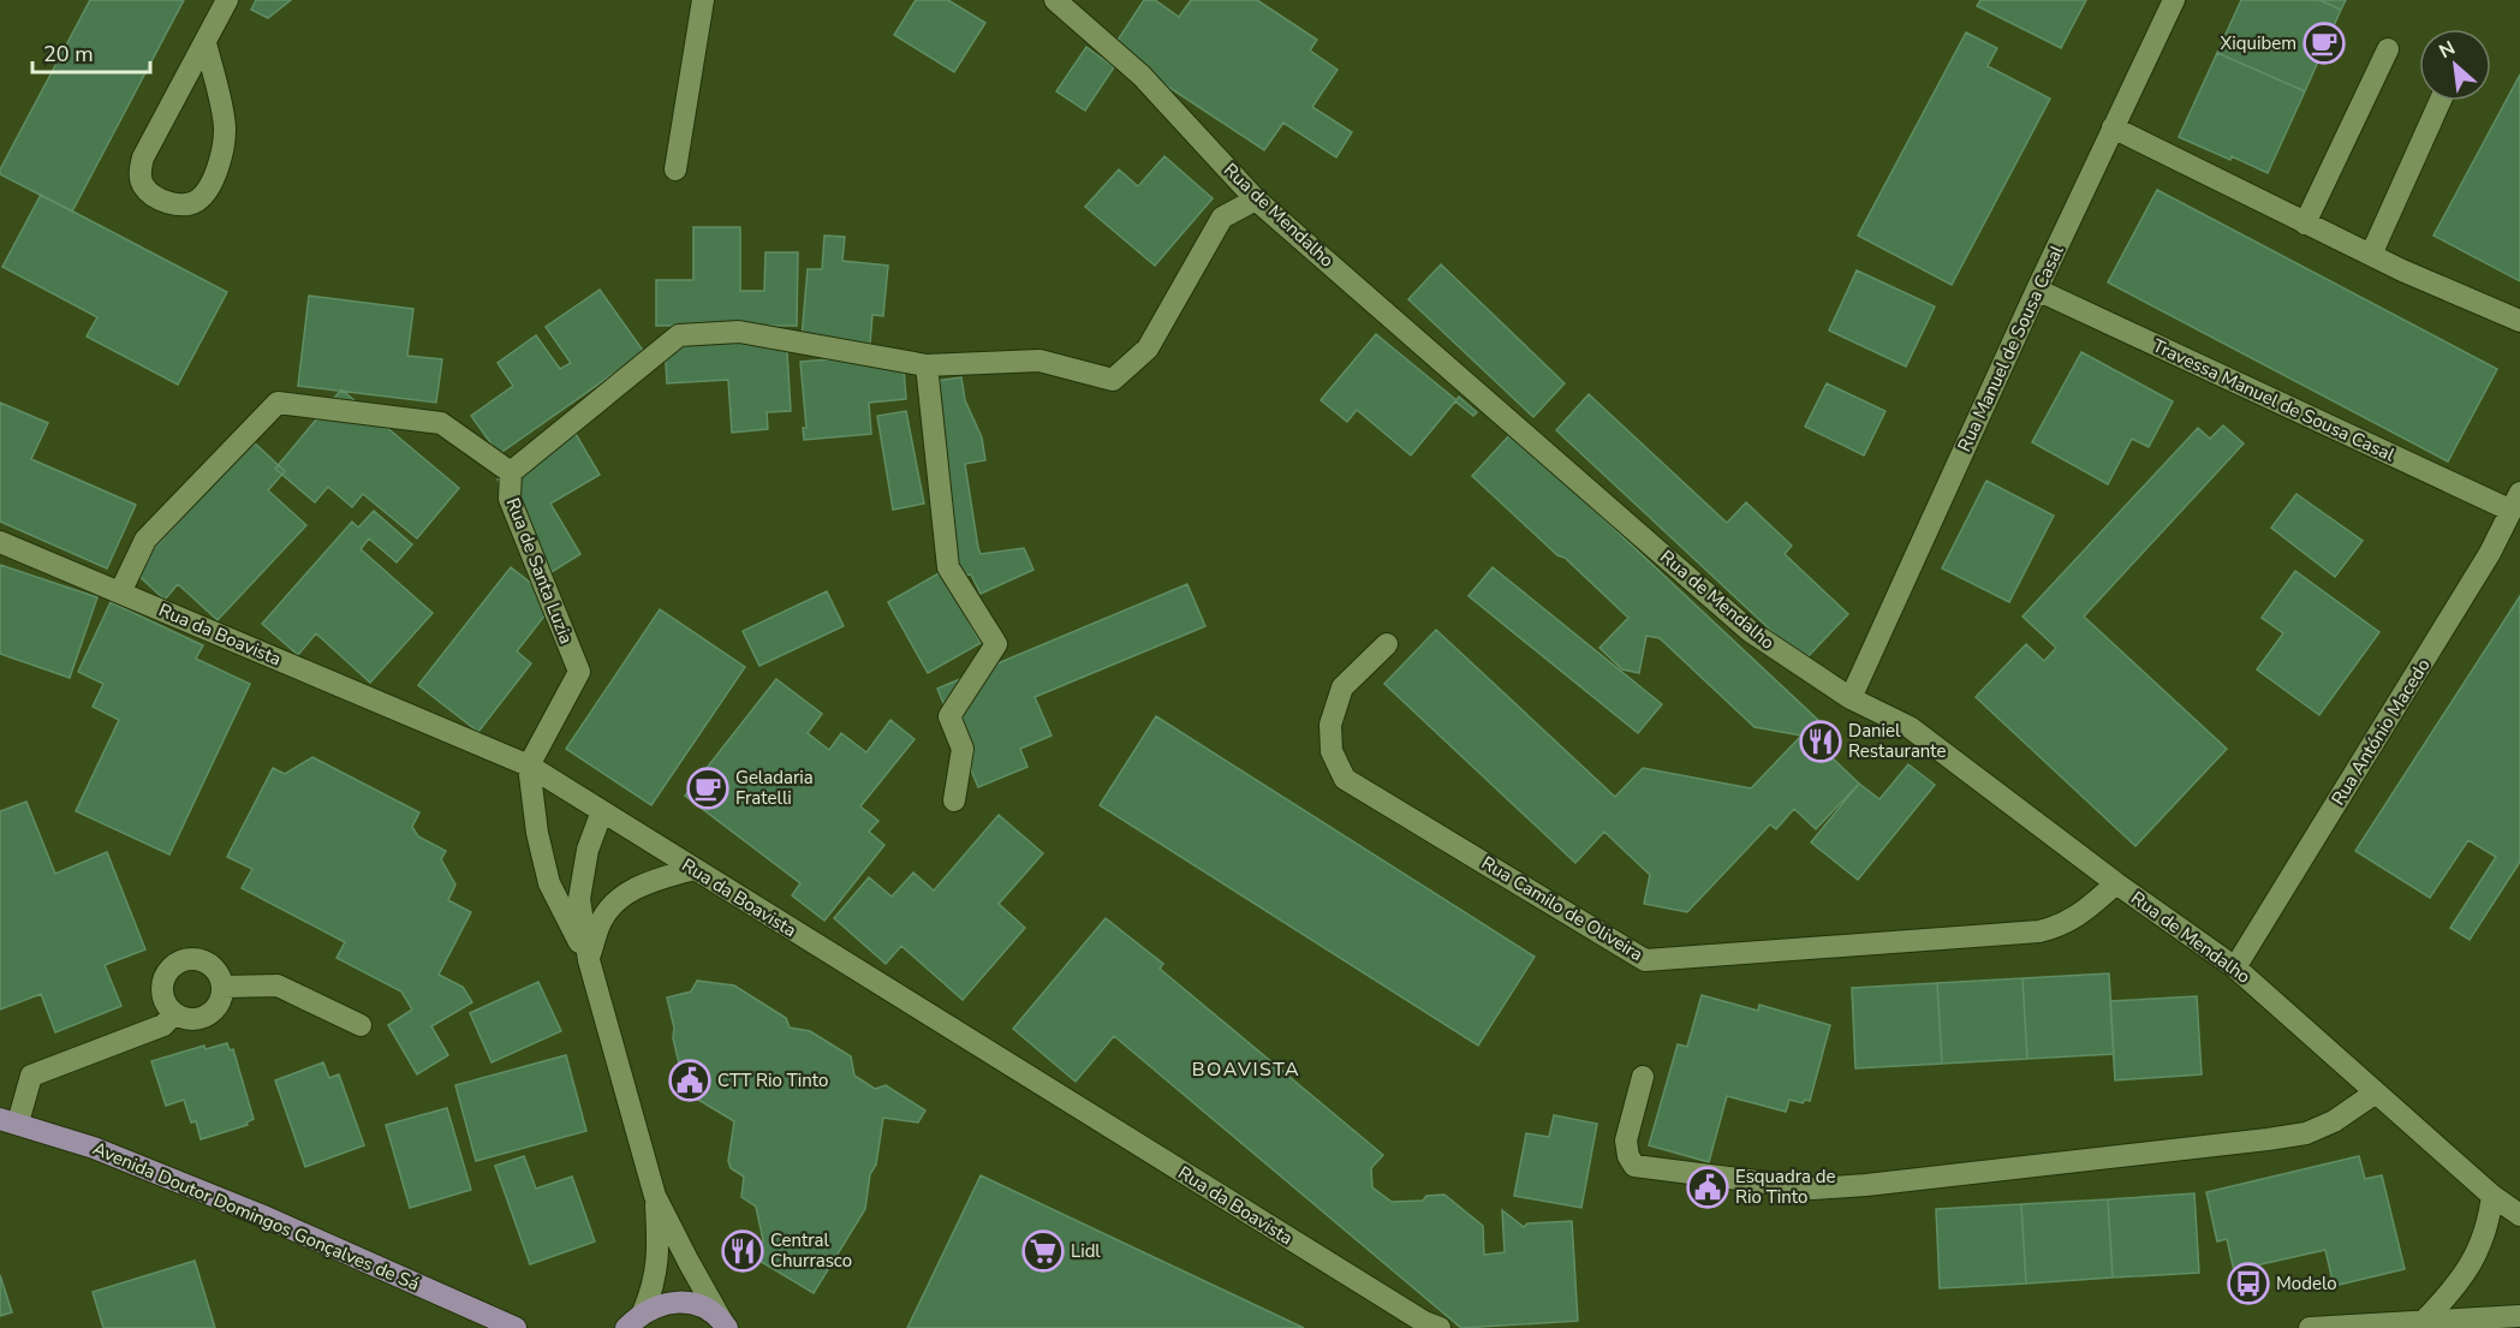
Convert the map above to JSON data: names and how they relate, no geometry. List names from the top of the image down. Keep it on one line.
{"streets":{"main road":["Avenida Doutor Domingos Gonçalves de Sá"],"street":["Rua de Mendalho","Rua Manuel de Sousa Casal","Travessa Manuel de Sousa Casal","Rua de Santa Luzia","Rua da Boavista","Rua António Macedo","Rua Camilo de Oliveira"]},"crossings":[["Rua de Mendalho","Rua Manuel de Sousa Casal"],["Rua de Mendalho","Rua António Macedo"],["Rua de Mendalho","Rua Camilo de Oliveira"],["Rua Manuel de Sousa Casal","Travessa Manuel de Sousa Casal"],["Travessa Manuel de Sousa Casal","Rua António Macedo"],["Rua de Santa Luzia","Rua da Boavista"]],"districts":["BOAVISTA"],"places":{"cafe":["Xiquibem","Geladaria Fratelli"],"restaurant":["Daniel Restaurante","Central Churrasco"],"public building":["CTT Rio Tinto","Esquadra de Rio Tinto"],"supermarket":["Lidl"],"bus stop":["Modelo"]},"scale_bar":"20 m","north":"top left"}
